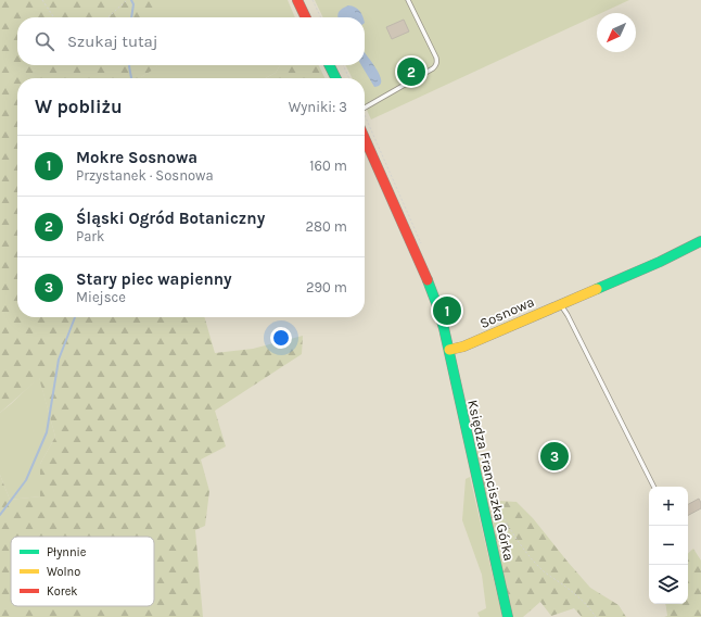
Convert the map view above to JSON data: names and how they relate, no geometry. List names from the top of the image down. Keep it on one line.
{"streets":{"street":["Sosnowa","Księdza Franciszka Górka"]},"crossings":[["Sosnowa","Księdza Franciszka Górka"]],"legend":["Płynnie","Wolno","Korek"],"north":"bottom left","page":{"search":"Szukaj tutaj","pins":["2","1","3"],"heading":["W pobliżu","Wyniki: 3"],"list":[{"mark":"1","name":"Mokre Sosnowa","note":"Przystanek · Sosnowa","value":"160 m"},{"mark":"2","name":"Śląski Ogród Botaniczny","note":"Park","value":"280 m"},{"mark":"3","name":"Stary piec wapienny","note":"Miejsce","value":"290 m"}],"map_buttons":["+","−"]}}
